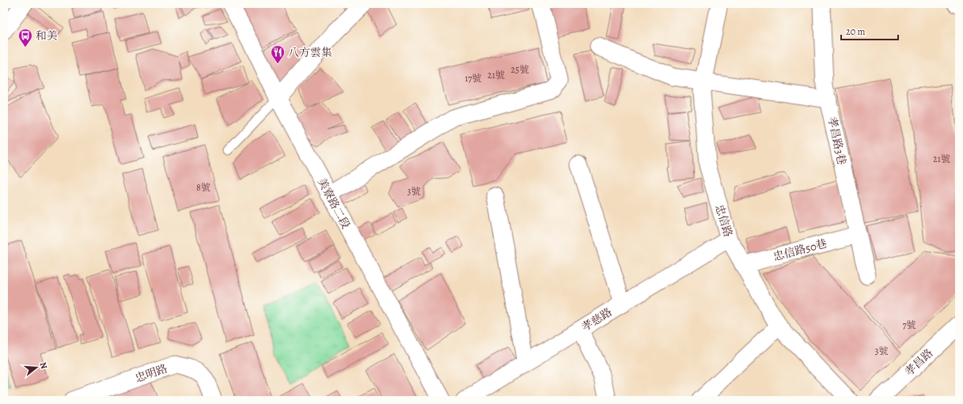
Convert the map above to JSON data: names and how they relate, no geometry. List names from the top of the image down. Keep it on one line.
{"streets":{"street":["孝昌路3巷","美寮路二段","忠信路","忠信路50巷","孝慈路","孝昌路","忠明路"]},"crossings":[["孝昌路3巷","忠信路50巷"],["忠信路","忠信路50巷"],["忠信路","孝慈路"]],"places":{"bus stop":["和美"],"restaurant":["八方雲集"]},"house_numbers":["25號","21號","17號","21號","8號","3號","7號","3號"],"scale_bar":"20 m","north":"right"}
